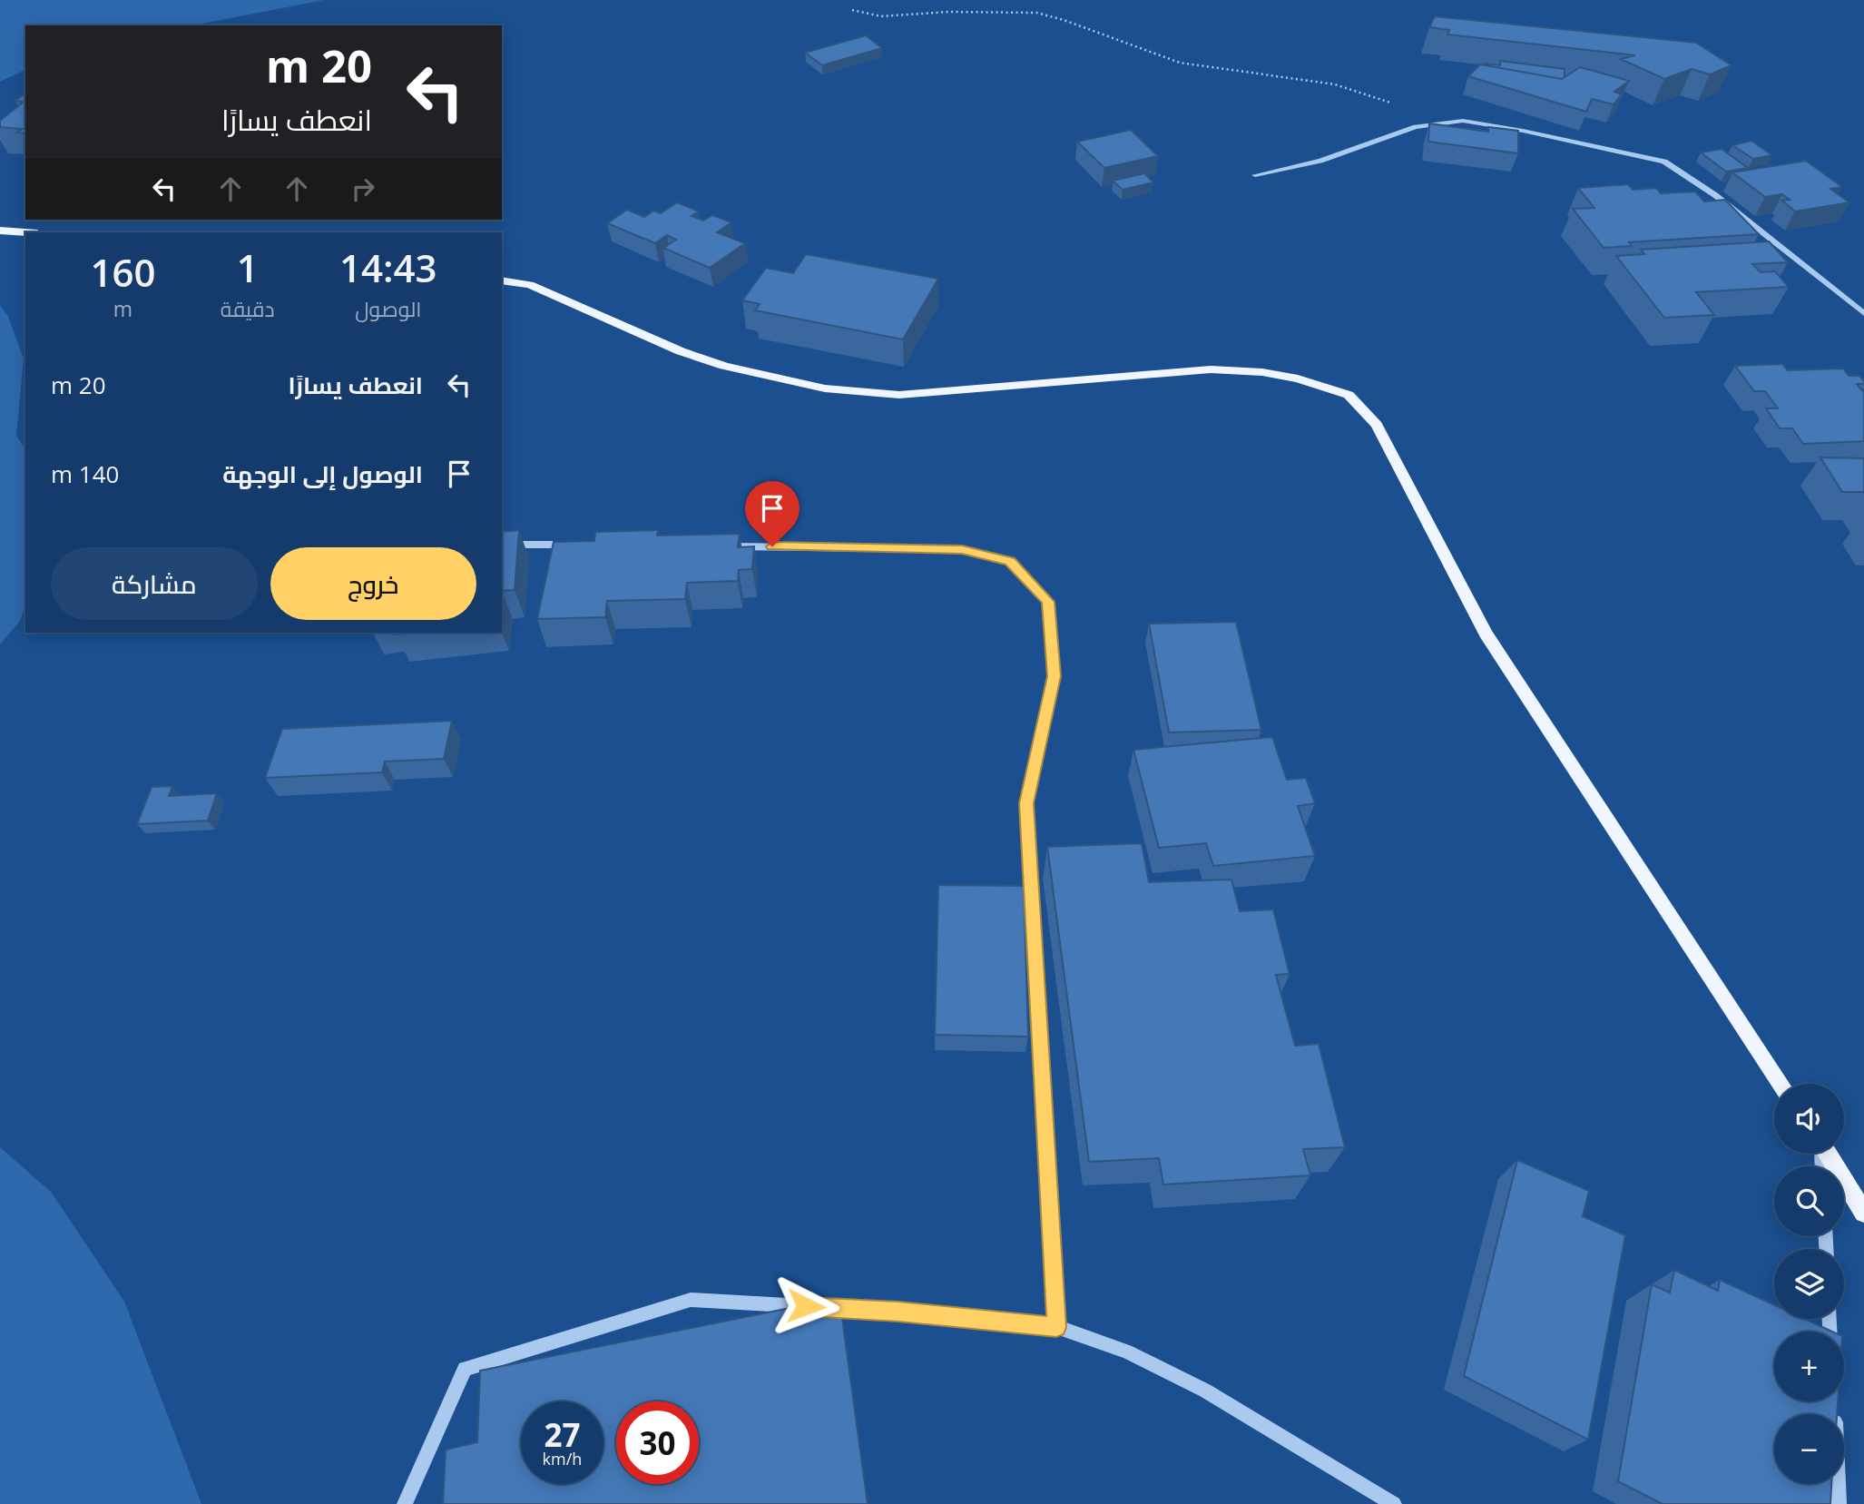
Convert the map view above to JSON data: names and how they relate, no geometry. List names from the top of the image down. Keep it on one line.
{"page":{"turn":["20 m","انعطف يسارًا"],"eta":["14:43","الوصول","1","دقيقة","160","m"],"list":[{"name":"انعطف يسارًا","value":"20 m"},{"name":"الوصول إلى الوجهة","value":"140 m"}],"buttons":["خروج","مشاركة"],"map_buttons":["+","−"],"speed":"27 km/h","limit":"30"}}
